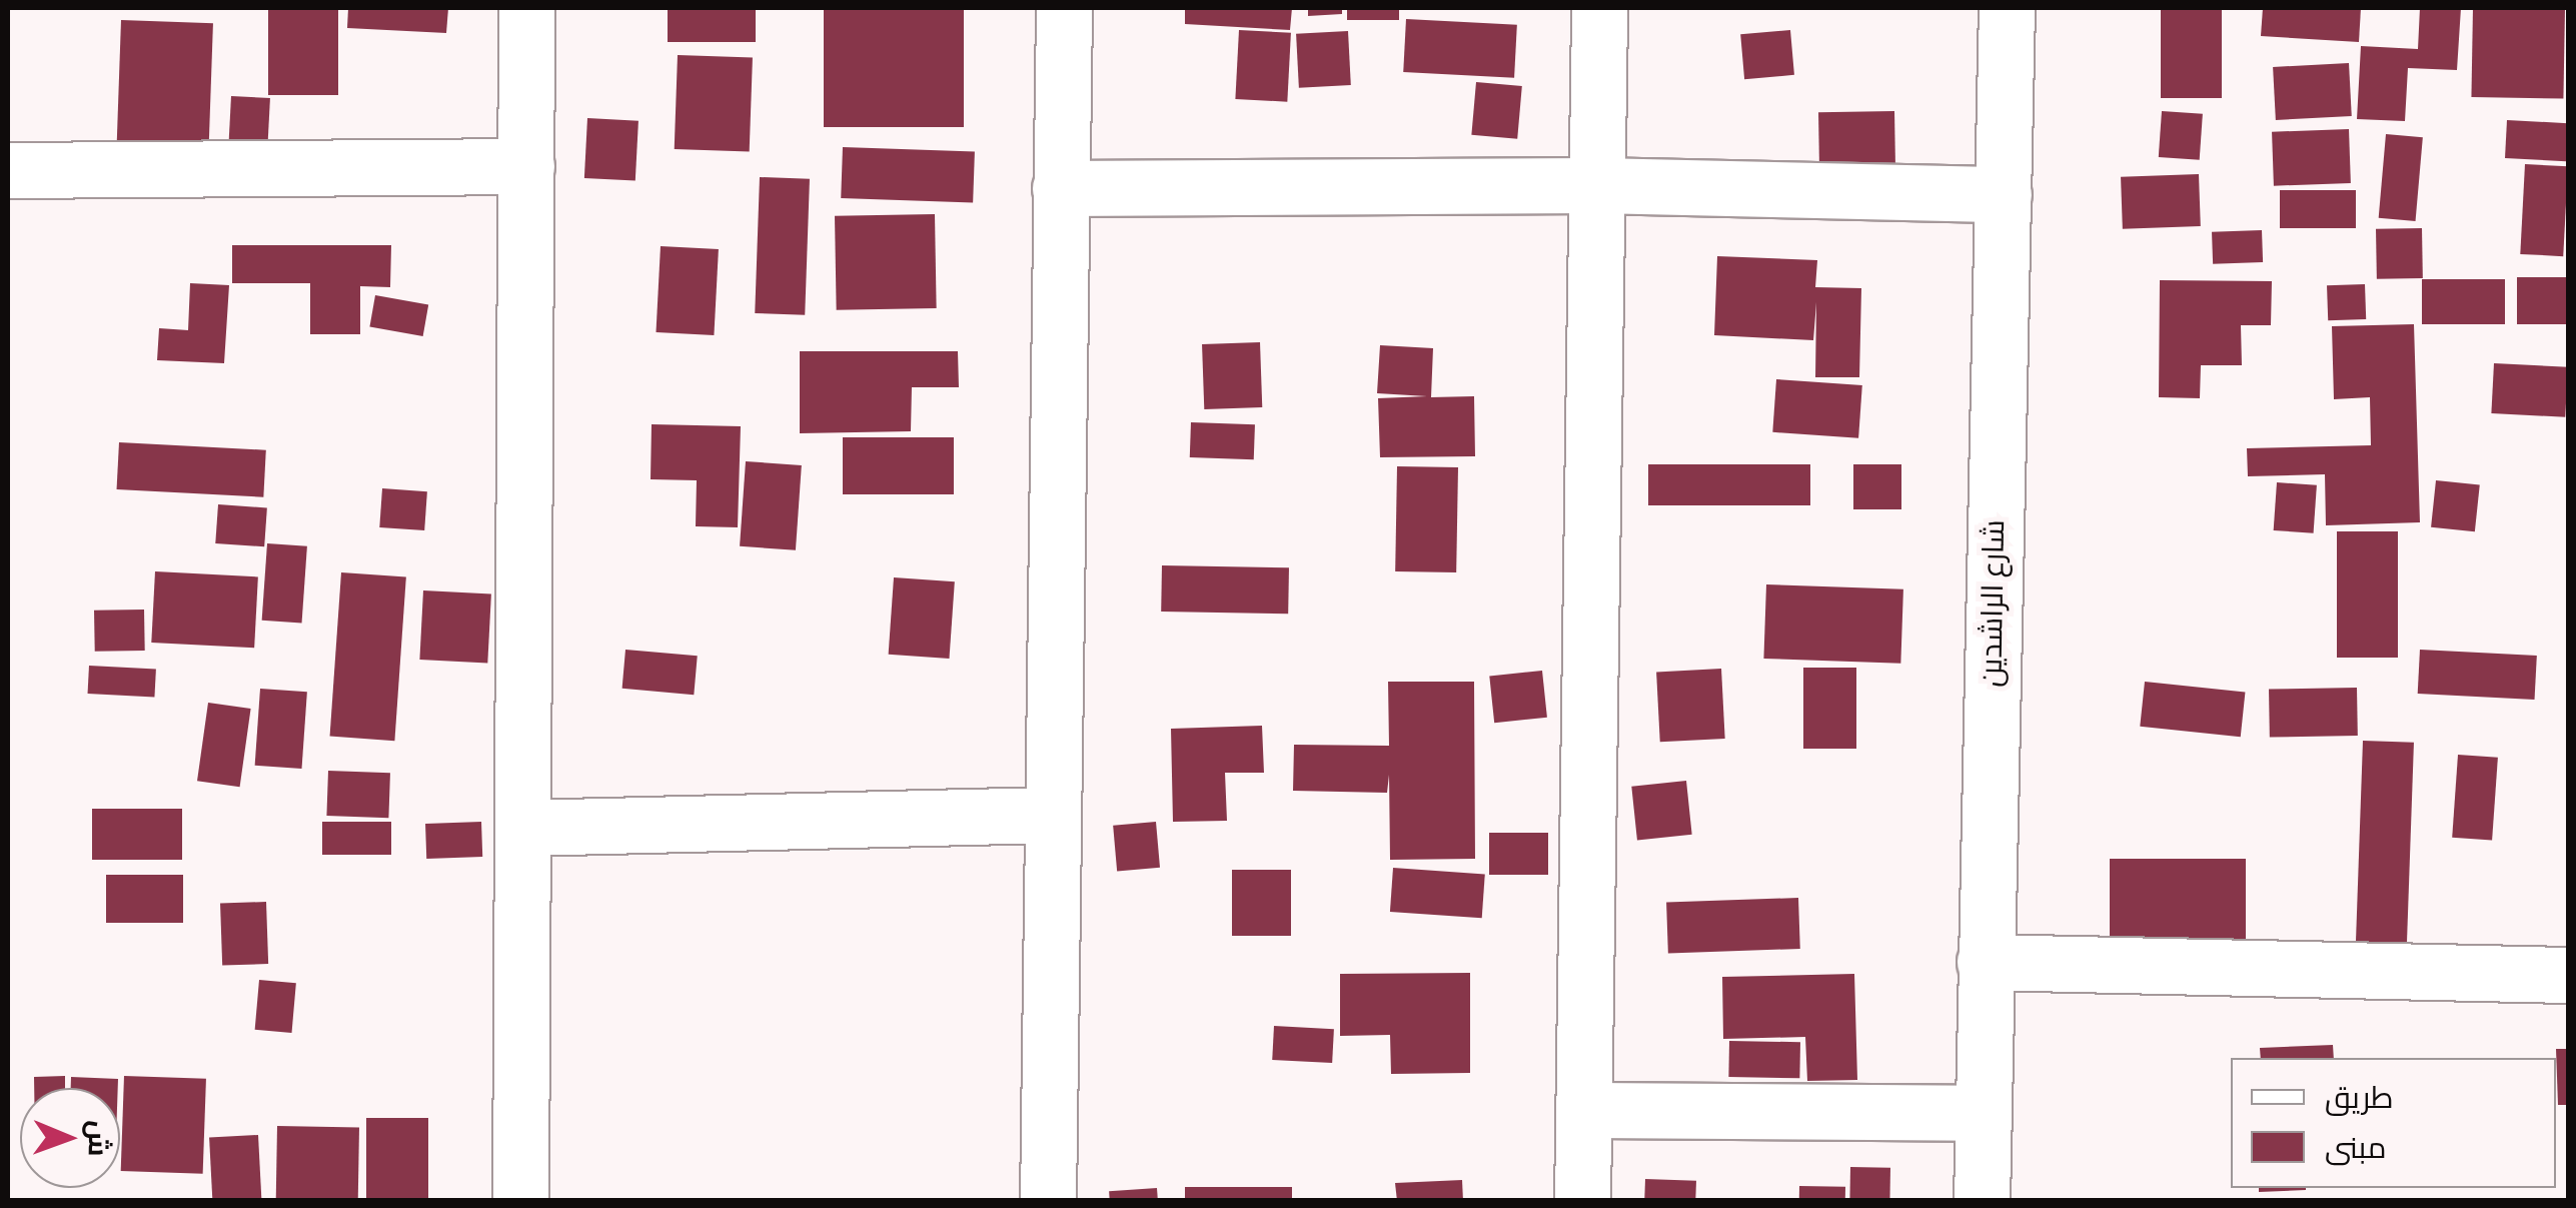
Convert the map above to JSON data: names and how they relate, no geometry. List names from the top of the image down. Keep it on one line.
{"streets":{"street":["شارع الراشدين"]},"legend":["طريق","مبنى"],"north":"right"}
